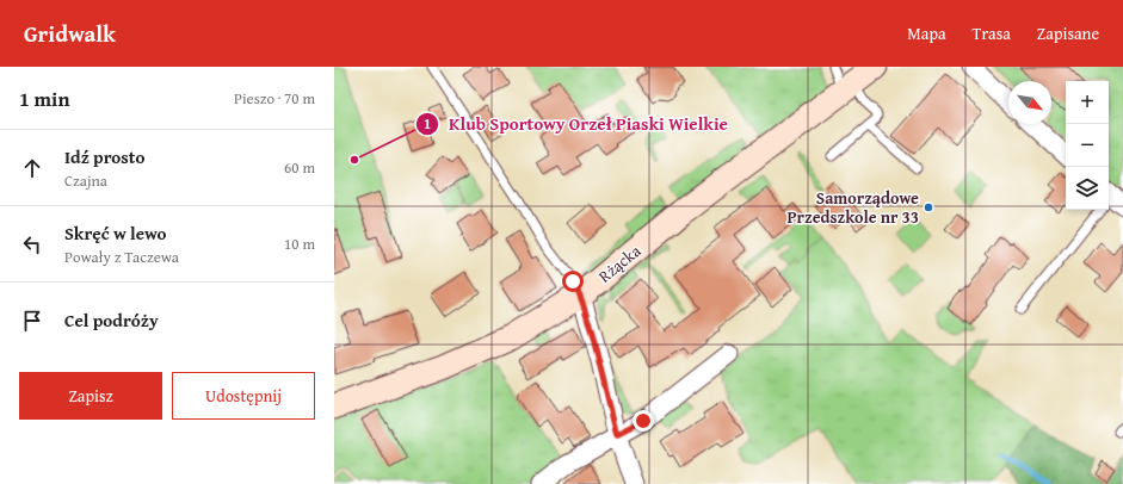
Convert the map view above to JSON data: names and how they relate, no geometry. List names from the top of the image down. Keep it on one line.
{"streets":{"street":["Rżącka"]},"places":["Klub Sportowy Orzeł Piaski Wielkie","Samorządowe Przedszkole nr 33"],"north":"bottom right","page":{"header":"Gridwalk","nav":["Mapa","Trasa","Zapisane"],"heading":["1 min","Pieszo · 70 m"],"map_buttons":["+","−"],"list":[["Idź prosto","Czajna","60 m"],["Skręć w lewo","Powały z Taczewa","10 m"],"Cel podróży"],"buttons":["Zapisz","Udostępnij"]}}
